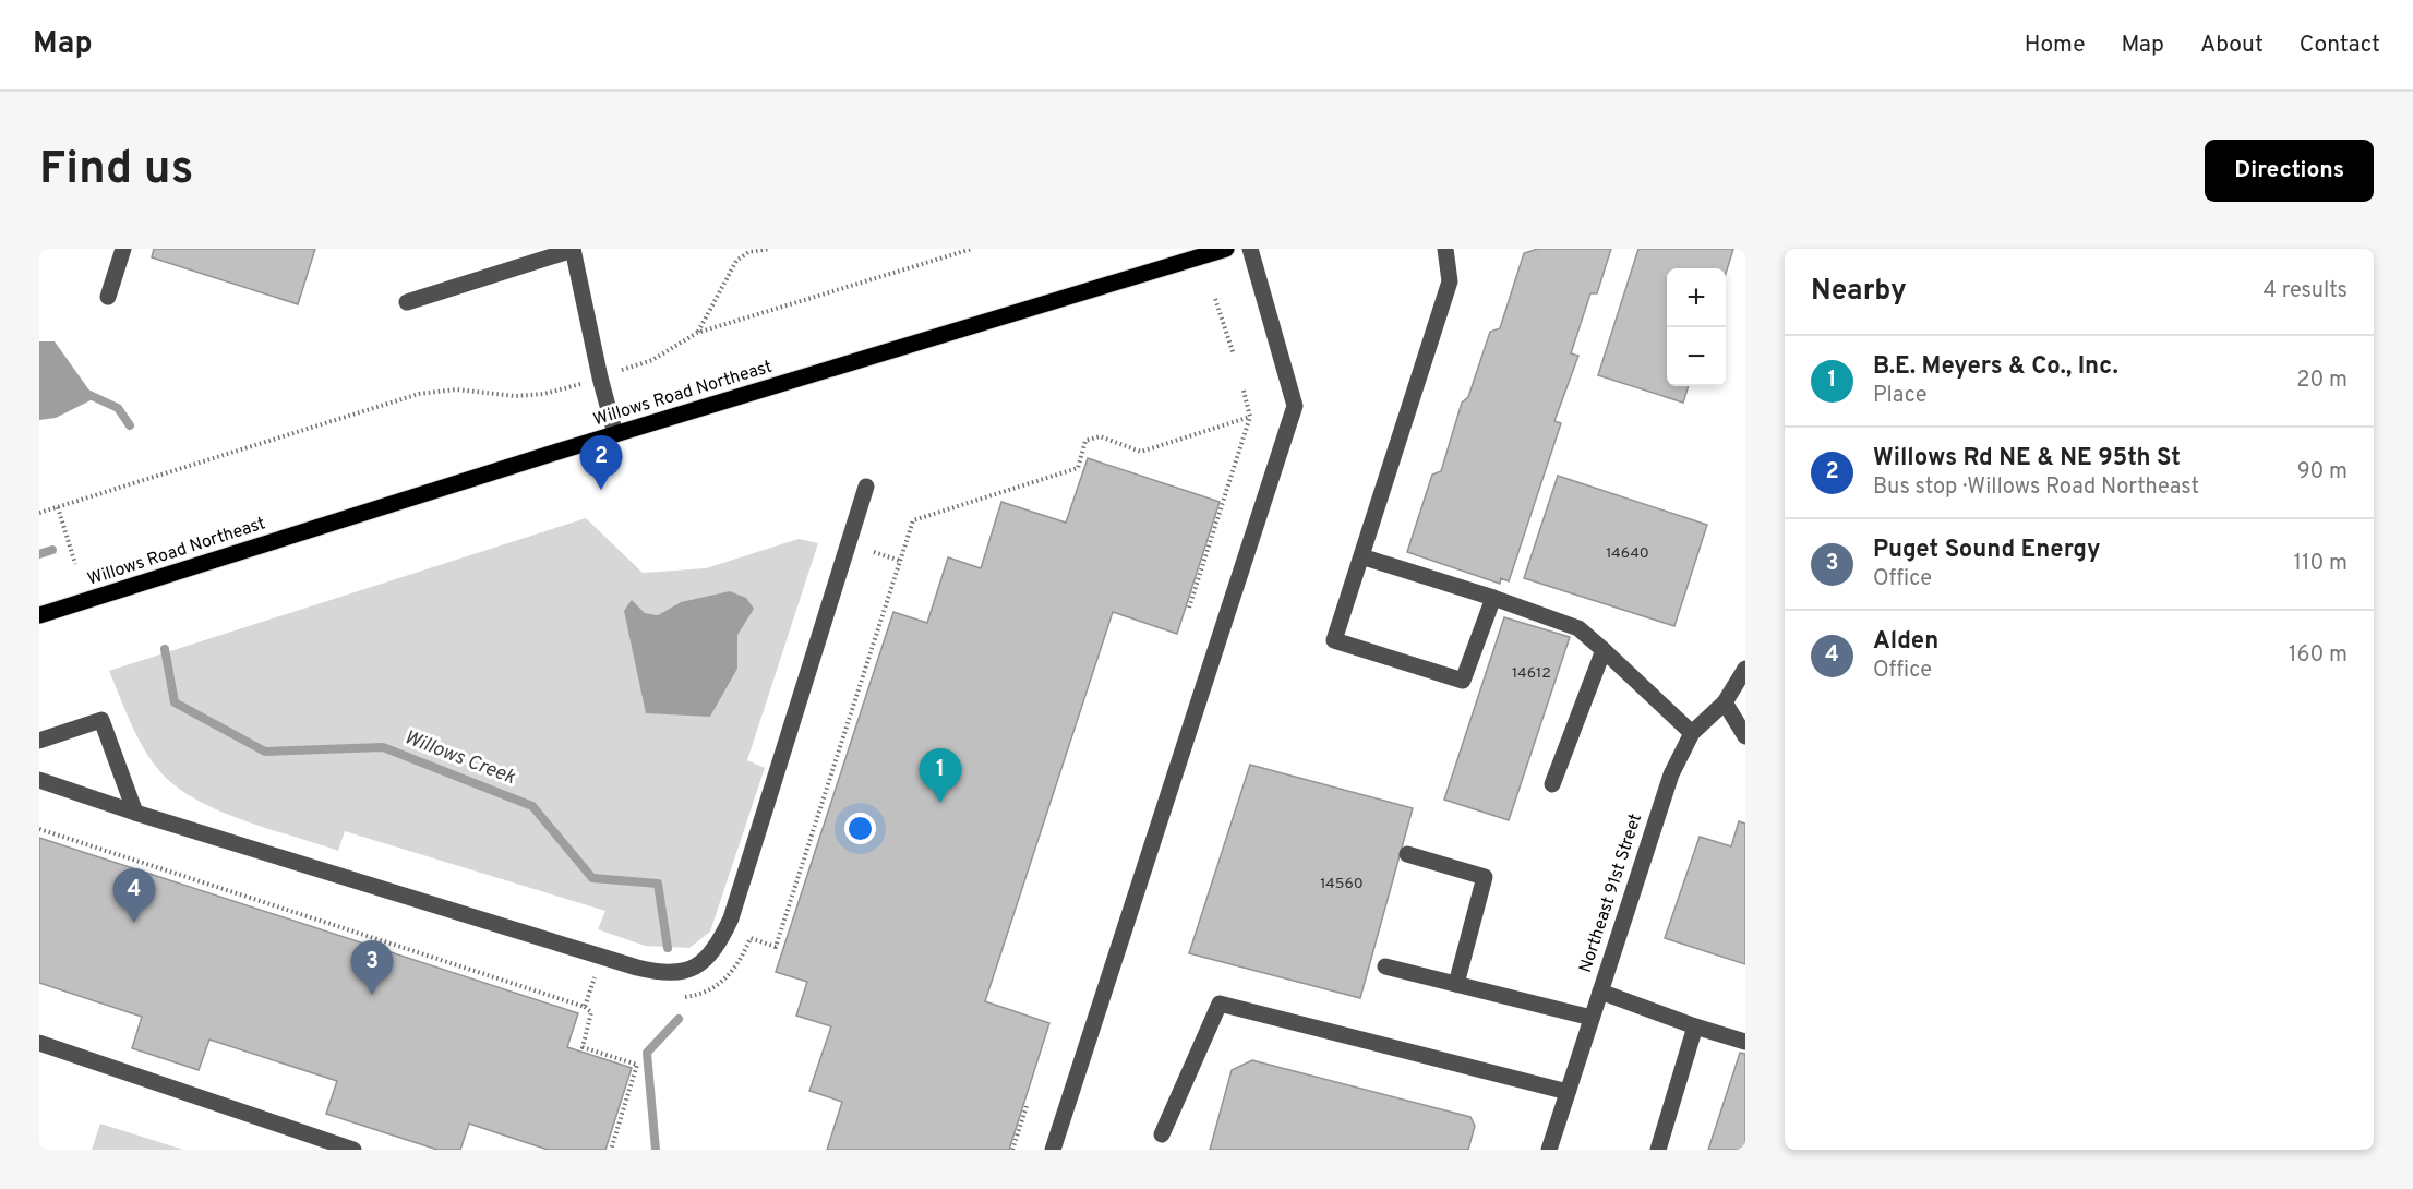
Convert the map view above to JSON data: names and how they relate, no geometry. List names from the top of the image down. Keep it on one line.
{"streets":{"main road":["Willows Road Northeast"],"street":["Northeast 91st Street"]},"water":["Willows Creek"],"house_numbers":["14640","14612","14560"],"page":{"header":"Map","nav":["Home","Map","About","Contact"],"buttons":"Directions","title":"Find us","heading":["Nearby","4 results"],"map_buttons":["+","−"],"list":[{"mark":"1","name":"B.E. Meyers & Co., Inc.","note":"Place","value":"20 m"},{"mark":"2","name":"Willows Rd NE & NE 95th St","note":"Bus stop · Willows Road Northeast","value":"90 m"},{"mark":"3","name":"Puget Sound Energy","note":"Office","value":"110 m"},{"mark":"4","name":"Alden","note":"Office","value":"160 m"}],"pins":["2","1","4","3"]}}
